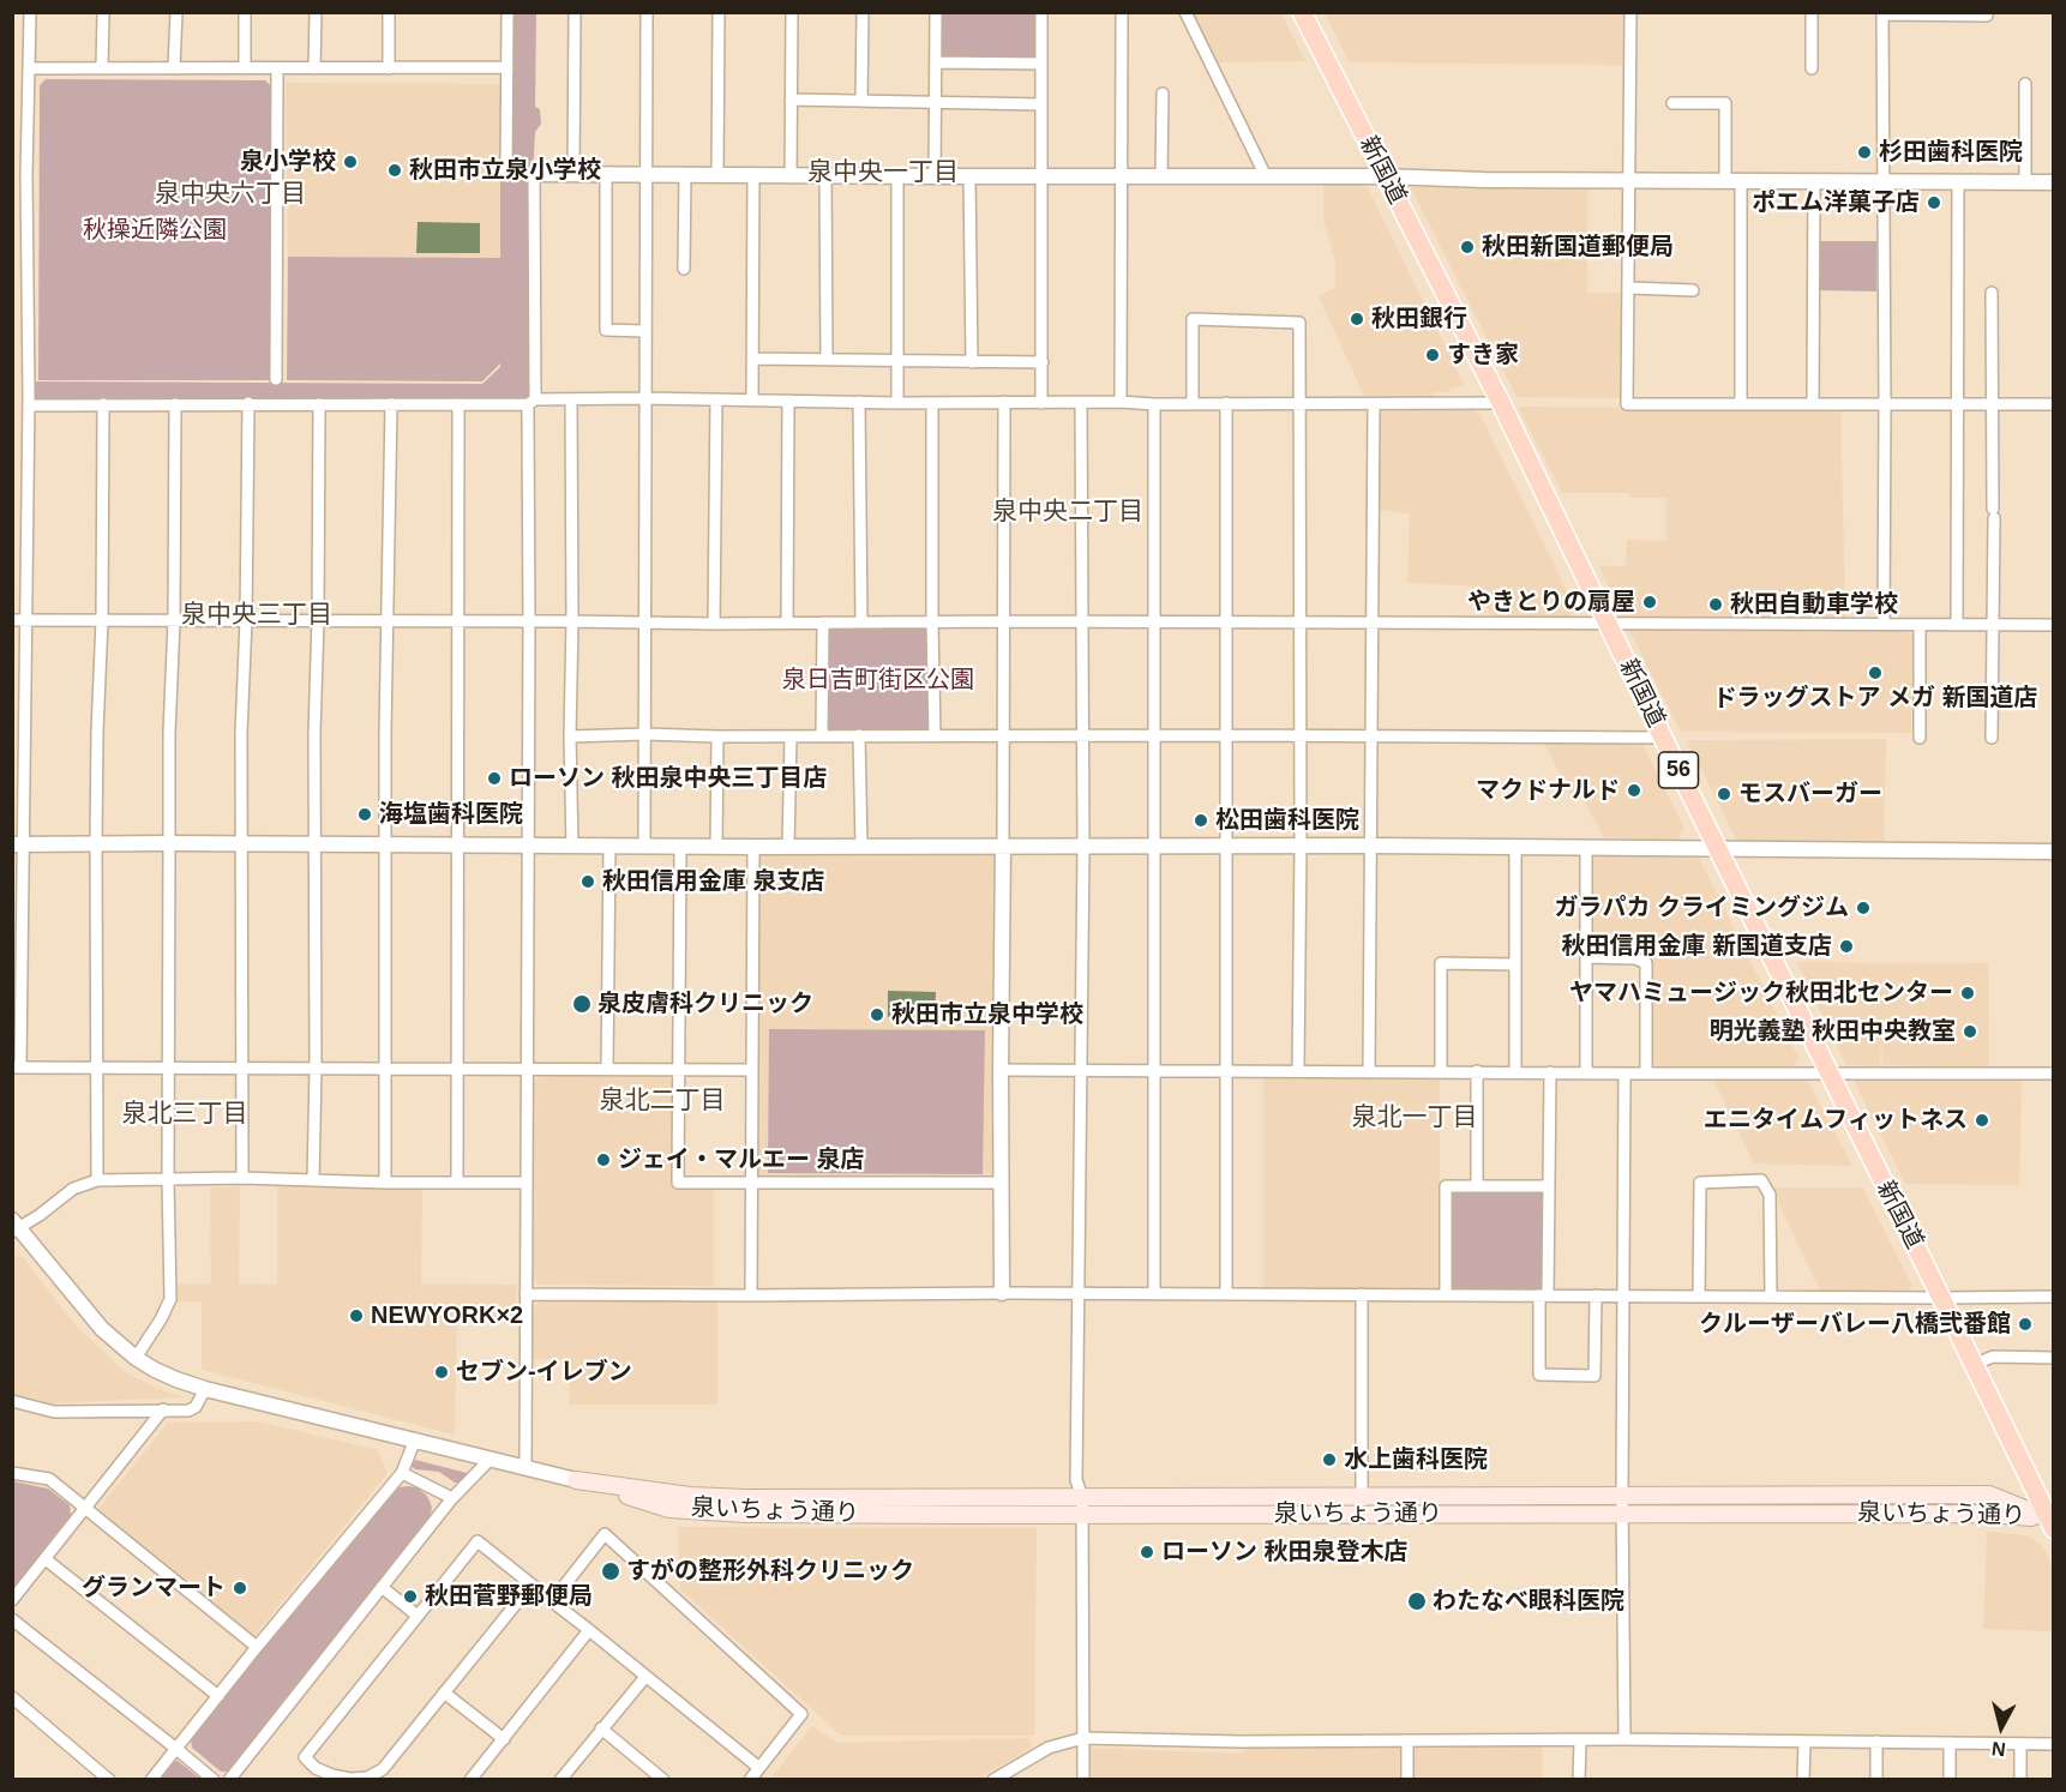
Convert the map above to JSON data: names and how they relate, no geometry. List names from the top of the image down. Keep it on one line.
{"streets":{"main road":["新国道","56","泉いちょう通り"]},"crossings":[["新国道","泉いちょう通り"]],"districts":["泉中央一丁目","泉中央六丁目","泉中央二丁目","泉中央三丁目","泉北二丁目","泉北三丁目","泉北一丁目"],"parks":["秋操近隣公園","泉日吉町街区公園"],"places":["杉田歯科医院","泉小学校","秋田市立泉小学校","ポエム洋菓子店","秋田新国道郵便局","秋田銀行","すき家","やきとりの扇屋","秋田自動車学校","ドラッグストア メガ 新国道店","ローソン 秋田泉中央三丁目店","マクドナルド","モスバーガー","海塩歯科医院","松田歯科医院","秋田信用金庫 泉支店","ガラパカ クライミングジム","秋田信用金庫 新国道支店","ヤマハミュージック秋田北センター","泉皮膚科クリニック","秋田市立泉中学校","明光義塾 秋田中央教室","エニタイムフィットネス","ジェイ・マルエー 泉店","NEWYORK×2","クルーザーバレー八橋弐番館","セブン-イレブン","水上歯科医院","ローソン 秋田泉登木店","すがの整形外科クリニック","グランマート","秋田菅野郵便局","わたなべ眼科医院"],"north":"bottom"}
